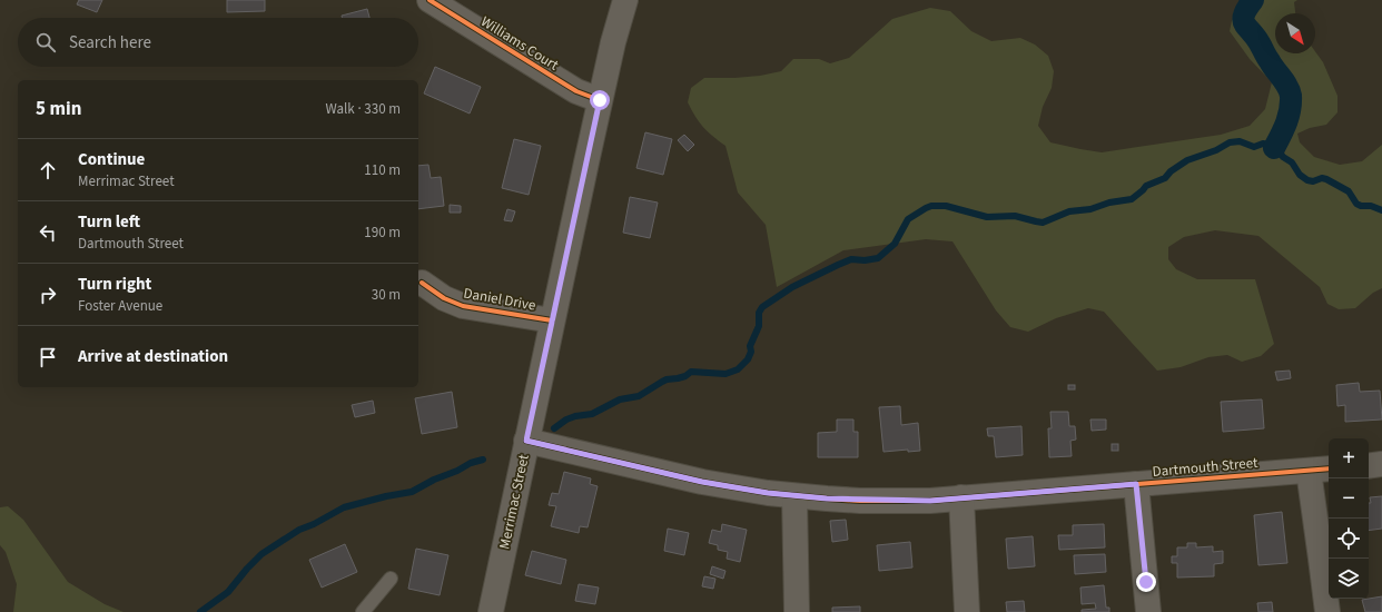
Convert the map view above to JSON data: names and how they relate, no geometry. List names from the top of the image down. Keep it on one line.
{"streets":{"street":["Williams Court","Daniel Drive","Dartmouth Street","Merrimac Street"]},"crossings":[["Williams Court","Merrimac Street"],["Daniel Drive","Merrimac Street"],["Dartmouth Street","Merrimac Street"]],"north":"bottom right","page":{"search":"Search here","heading":["5 min","Walk · 330 m"],"list":[["Continue","Merrimac Street","110 m"],["Turn left","Dartmouth Street","190 m"],["Turn right","Foster Avenue","30 m"],"Arrive at destination"],"map_buttons":["+","−"]}}
